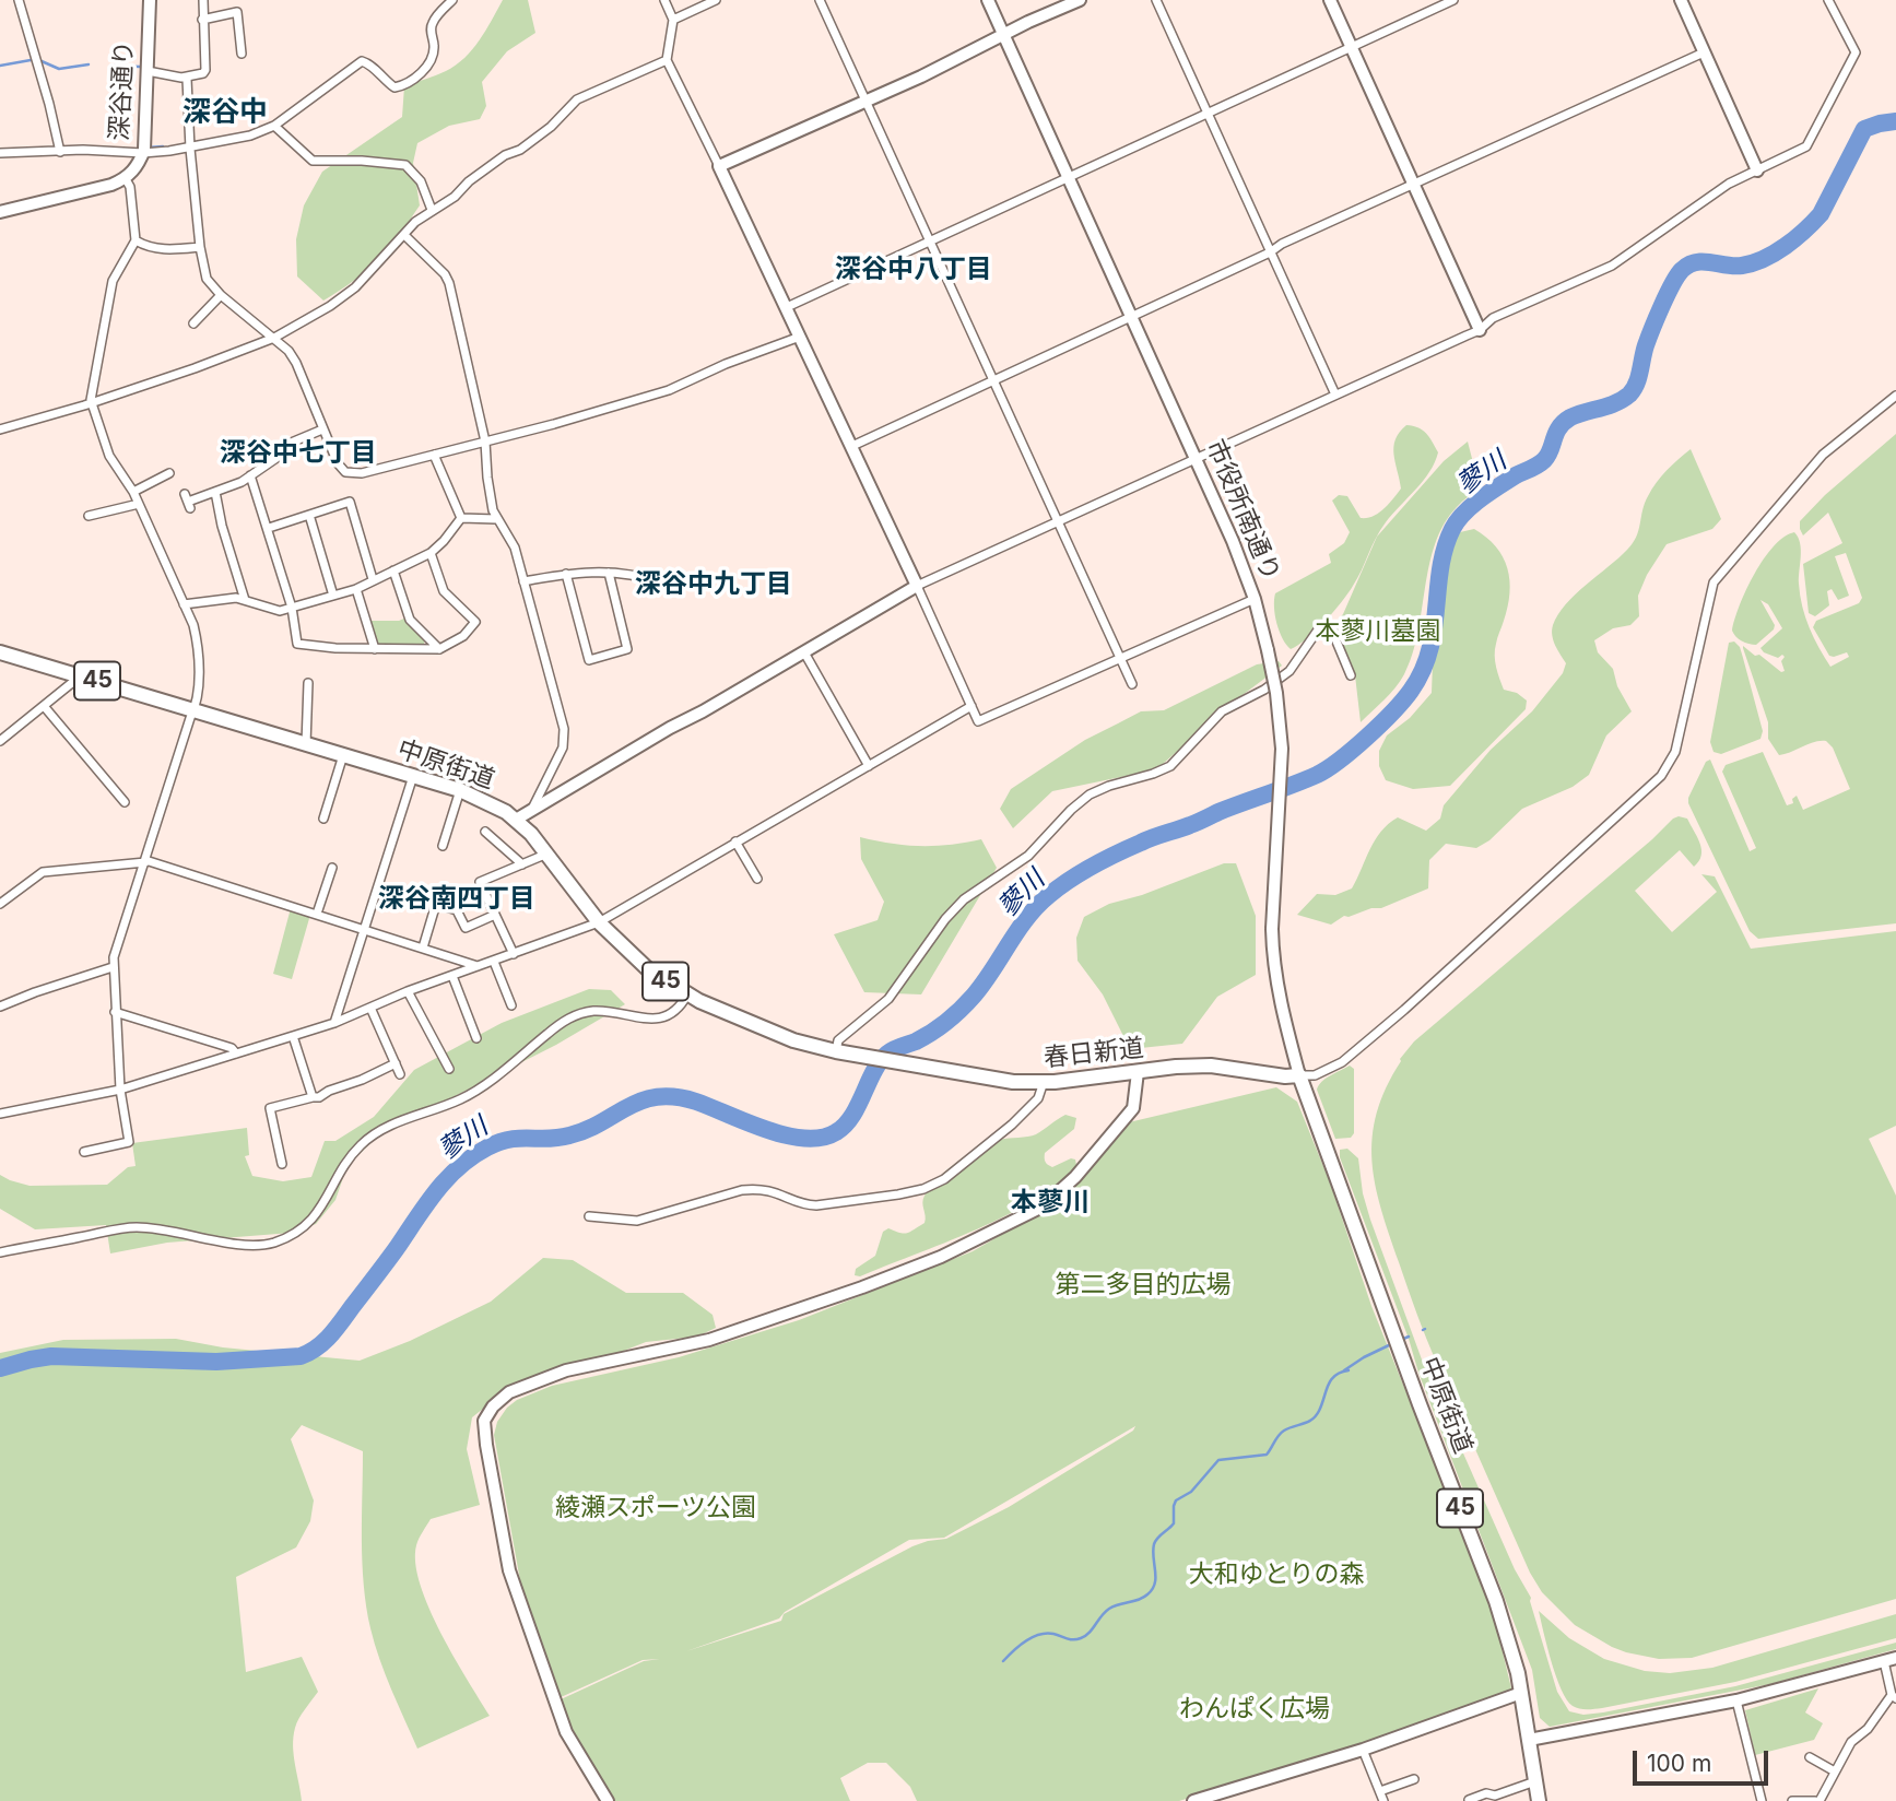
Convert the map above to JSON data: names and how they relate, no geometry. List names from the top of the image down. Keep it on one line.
{"streets":{"main road":["45","中原街道","春日新道"],"street":["深谷通り","市役所南通り"]},"crossings":[["市役所南通り","中原街道"],["市役所南通り","春日新道"],["中原街道","春日新道"]],"districts":["深谷中","深谷中八丁目","深谷中七丁目","深谷中九丁目","深谷南四丁目","本蓼川"],"water":["蓼川"],"parks":["本蓼川墓園","第二多目的広場","綾瀬スポーツ公園","大和ゆとりの森","わんぱく広場"],"scale_bar":"100 m"}
